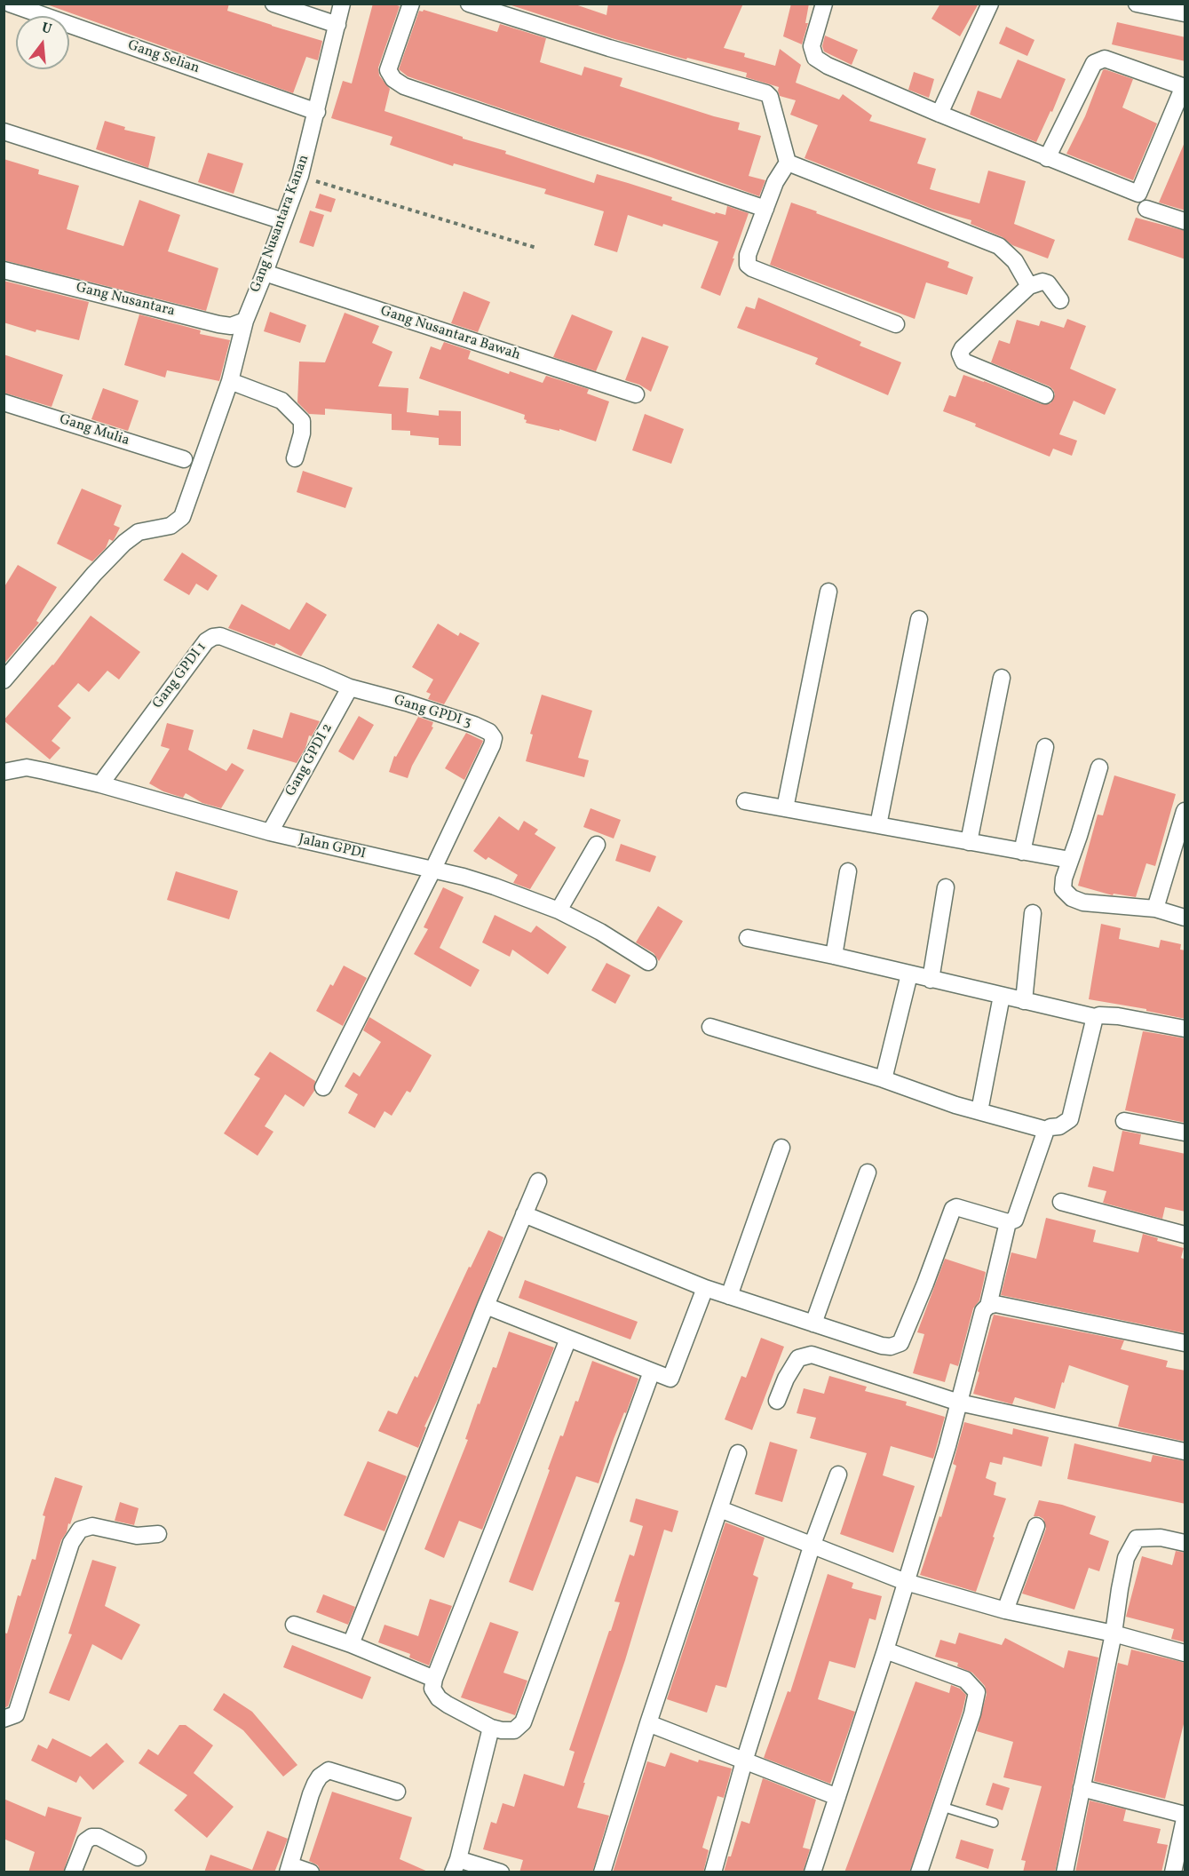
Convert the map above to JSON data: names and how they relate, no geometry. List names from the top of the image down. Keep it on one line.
{"streets":{"street":["Gang Selian","Gang Nusantara Kanan","Gang Nusantara","Gang Nusantara Bawah","Gang Mulia","Gang GPDI 1","Gang GPDI 3","Gang GPDI 2","Jalan GPDI"]},"crossings":[["Gang Selian","Gang Nusantara Kanan"],["Gang Nusantara Kanan","Gang Nusantara"],["Gang Nusantara Kanan","Gang Nusantara Bawah"],["Gang GPDI 1","Gang GPDI 3"],["Gang GPDI 1","Gang GPDI 2"],["Gang GPDI 1","Jalan GPDI"],["Gang GPDI 3","Gang GPDI 2"],["Gang GPDI 3","Jalan GPDI"],["Gang GPDI 2","Jalan GPDI"]],"north":"top"}
